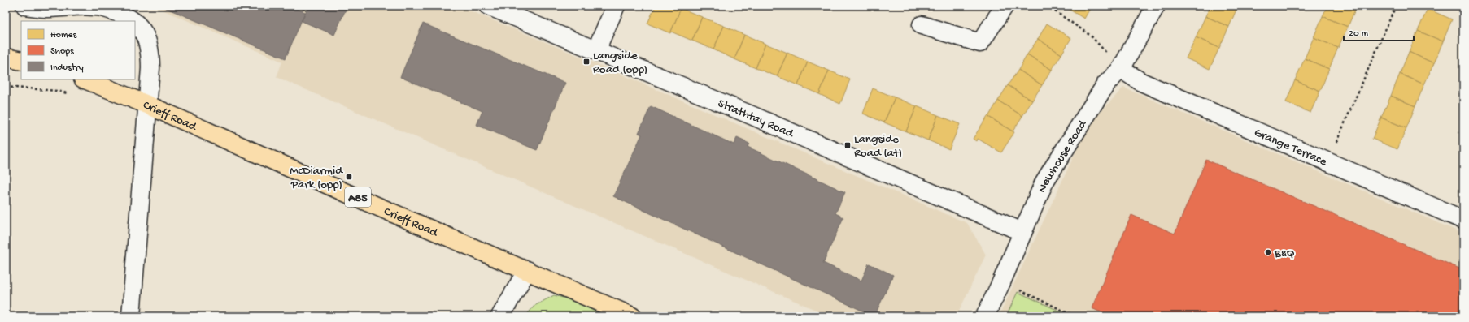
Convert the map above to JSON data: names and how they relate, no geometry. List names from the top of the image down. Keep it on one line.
{"streets":{"main road":["Crieff Road","A85"],"street":["Strathtay Road","Grange Terrace","Newhouse Road"]},"crossings":[["Strathtay Road","Newhouse Road"],["Grange Terrace","Newhouse Road"]],"places":{"transit":["Langside Road (opp)","Langside Road (at)","McDiarmid Park (opp)"],"other":["B&Q"]},"legend":["Homes","Shops","Industry"],"scale_bar":"20 m"}
